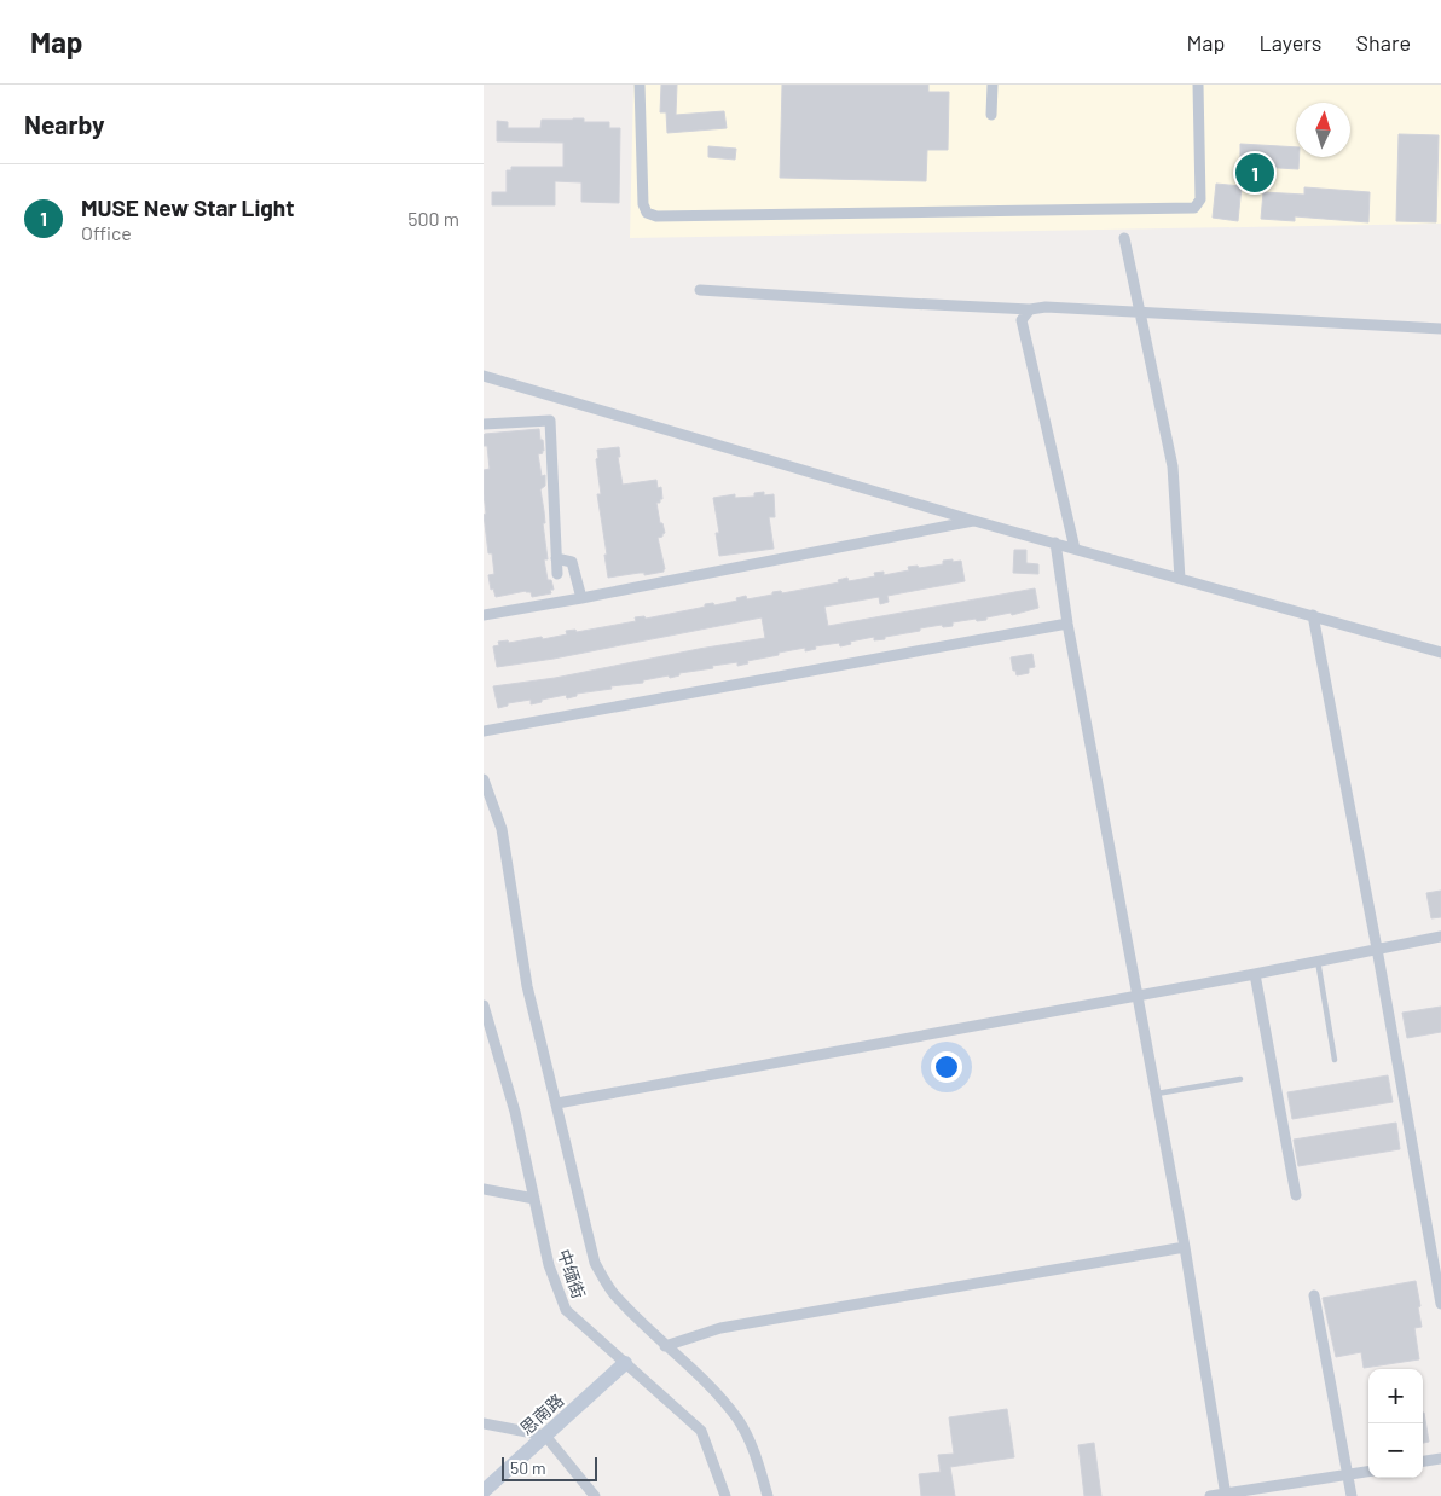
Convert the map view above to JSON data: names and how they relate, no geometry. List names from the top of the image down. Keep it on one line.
{"streets":{"street":["中缅街","思南路"]},"crossings":[["中缅街","思南路"]],"scale_bar":"50 m","north":"top","page":{"header":"Map","nav":["Map","Layers","Share"],"heading":"Nearby","pins":"1","list":[{"mark":"1","name":"MUSE New Star Light","note":"Office","value":"500 m"}],"map_buttons":["+","−"],"scale":"50 m"}}
